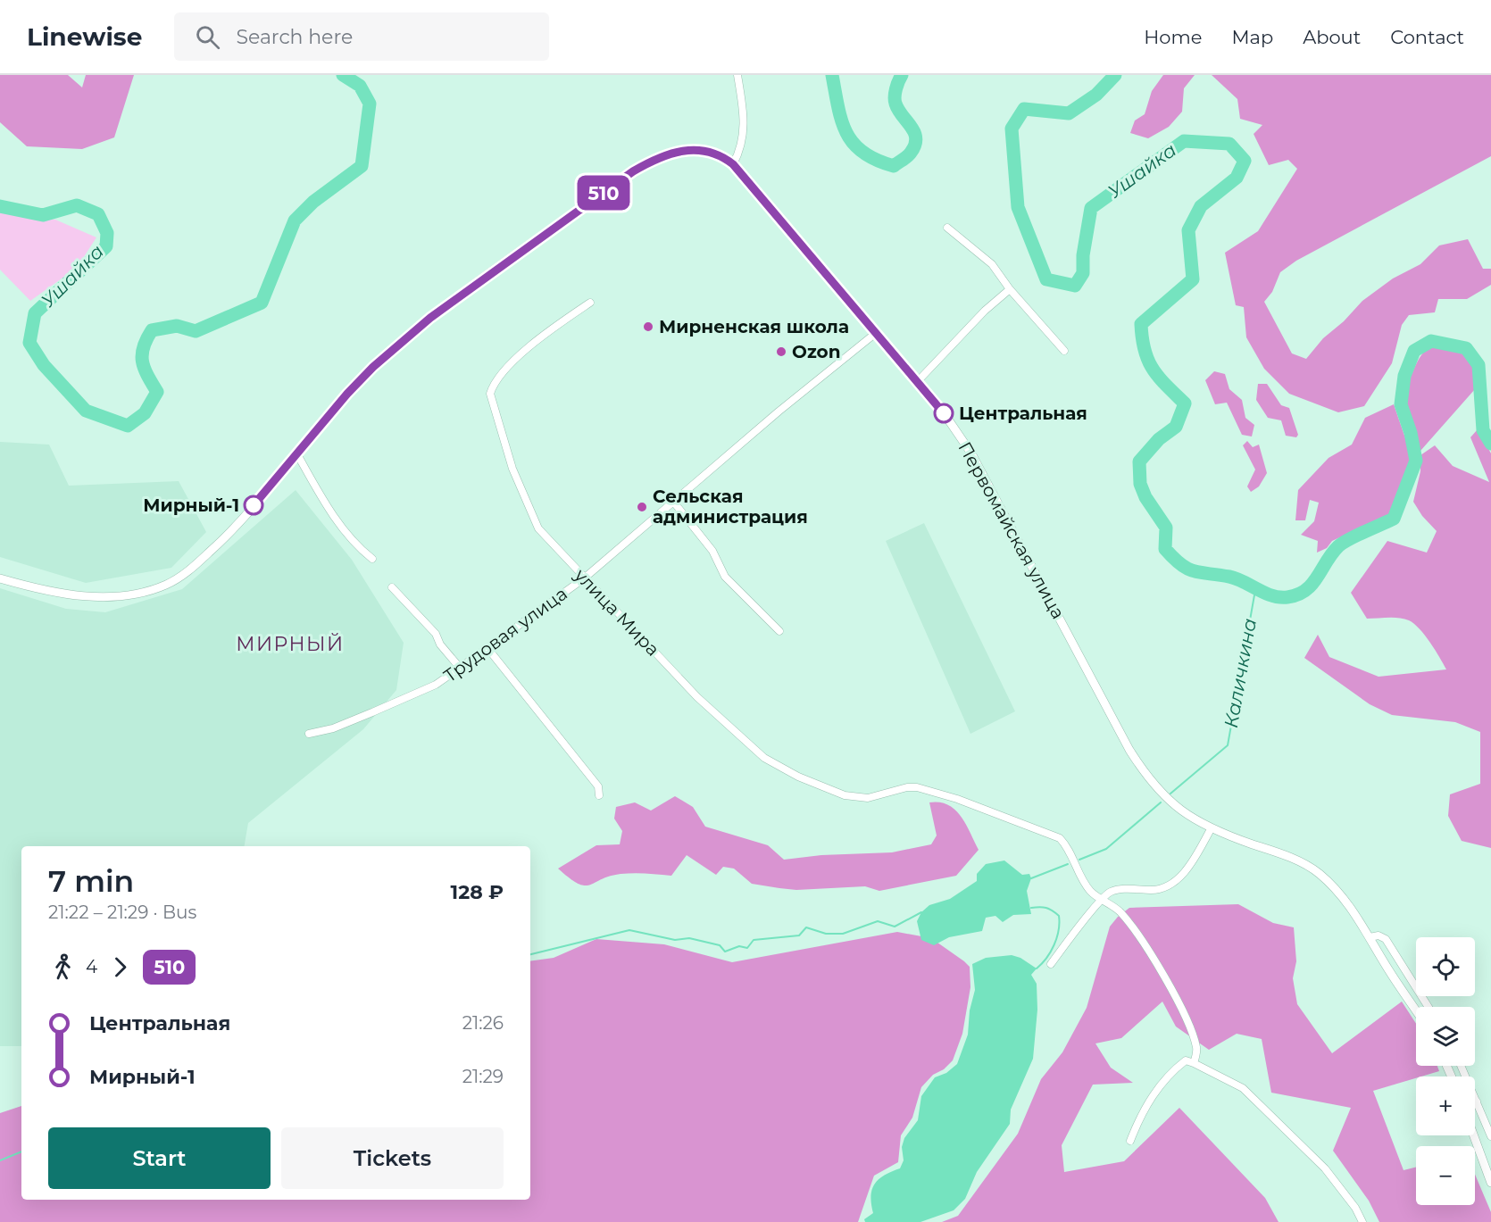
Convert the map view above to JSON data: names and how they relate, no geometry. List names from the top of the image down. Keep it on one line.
{"streets":{"street":["Первомайская улица","улица Мира","Трудовая улица"]},"crossings":[["Первомайская улица","Трудовая улица"],["улица Мира","Трудовая улица"]],"districts":["МИРНЫЙ"],"water":["Ушайка","Каличкина"],"places":["Мирненская школа","Ozon","Центральная","Мирный-1","Сельская администрация"],"lines":["bus line 510"],"page":{"header":"Linewise","search":"Search here","nav":["Home","Map","About","Contact"],"on_map":"510","heading":["7 min","21:22 – 21:29 · Bus","128 ₽"],"map_buttons":["+","−"],"legs":["4","510"],"list":[{"name":"Центральная","value":"21:26"},{"name":"Мирный-1","value":"21:29"}],"buttons":["Start","Tickets"]}}
